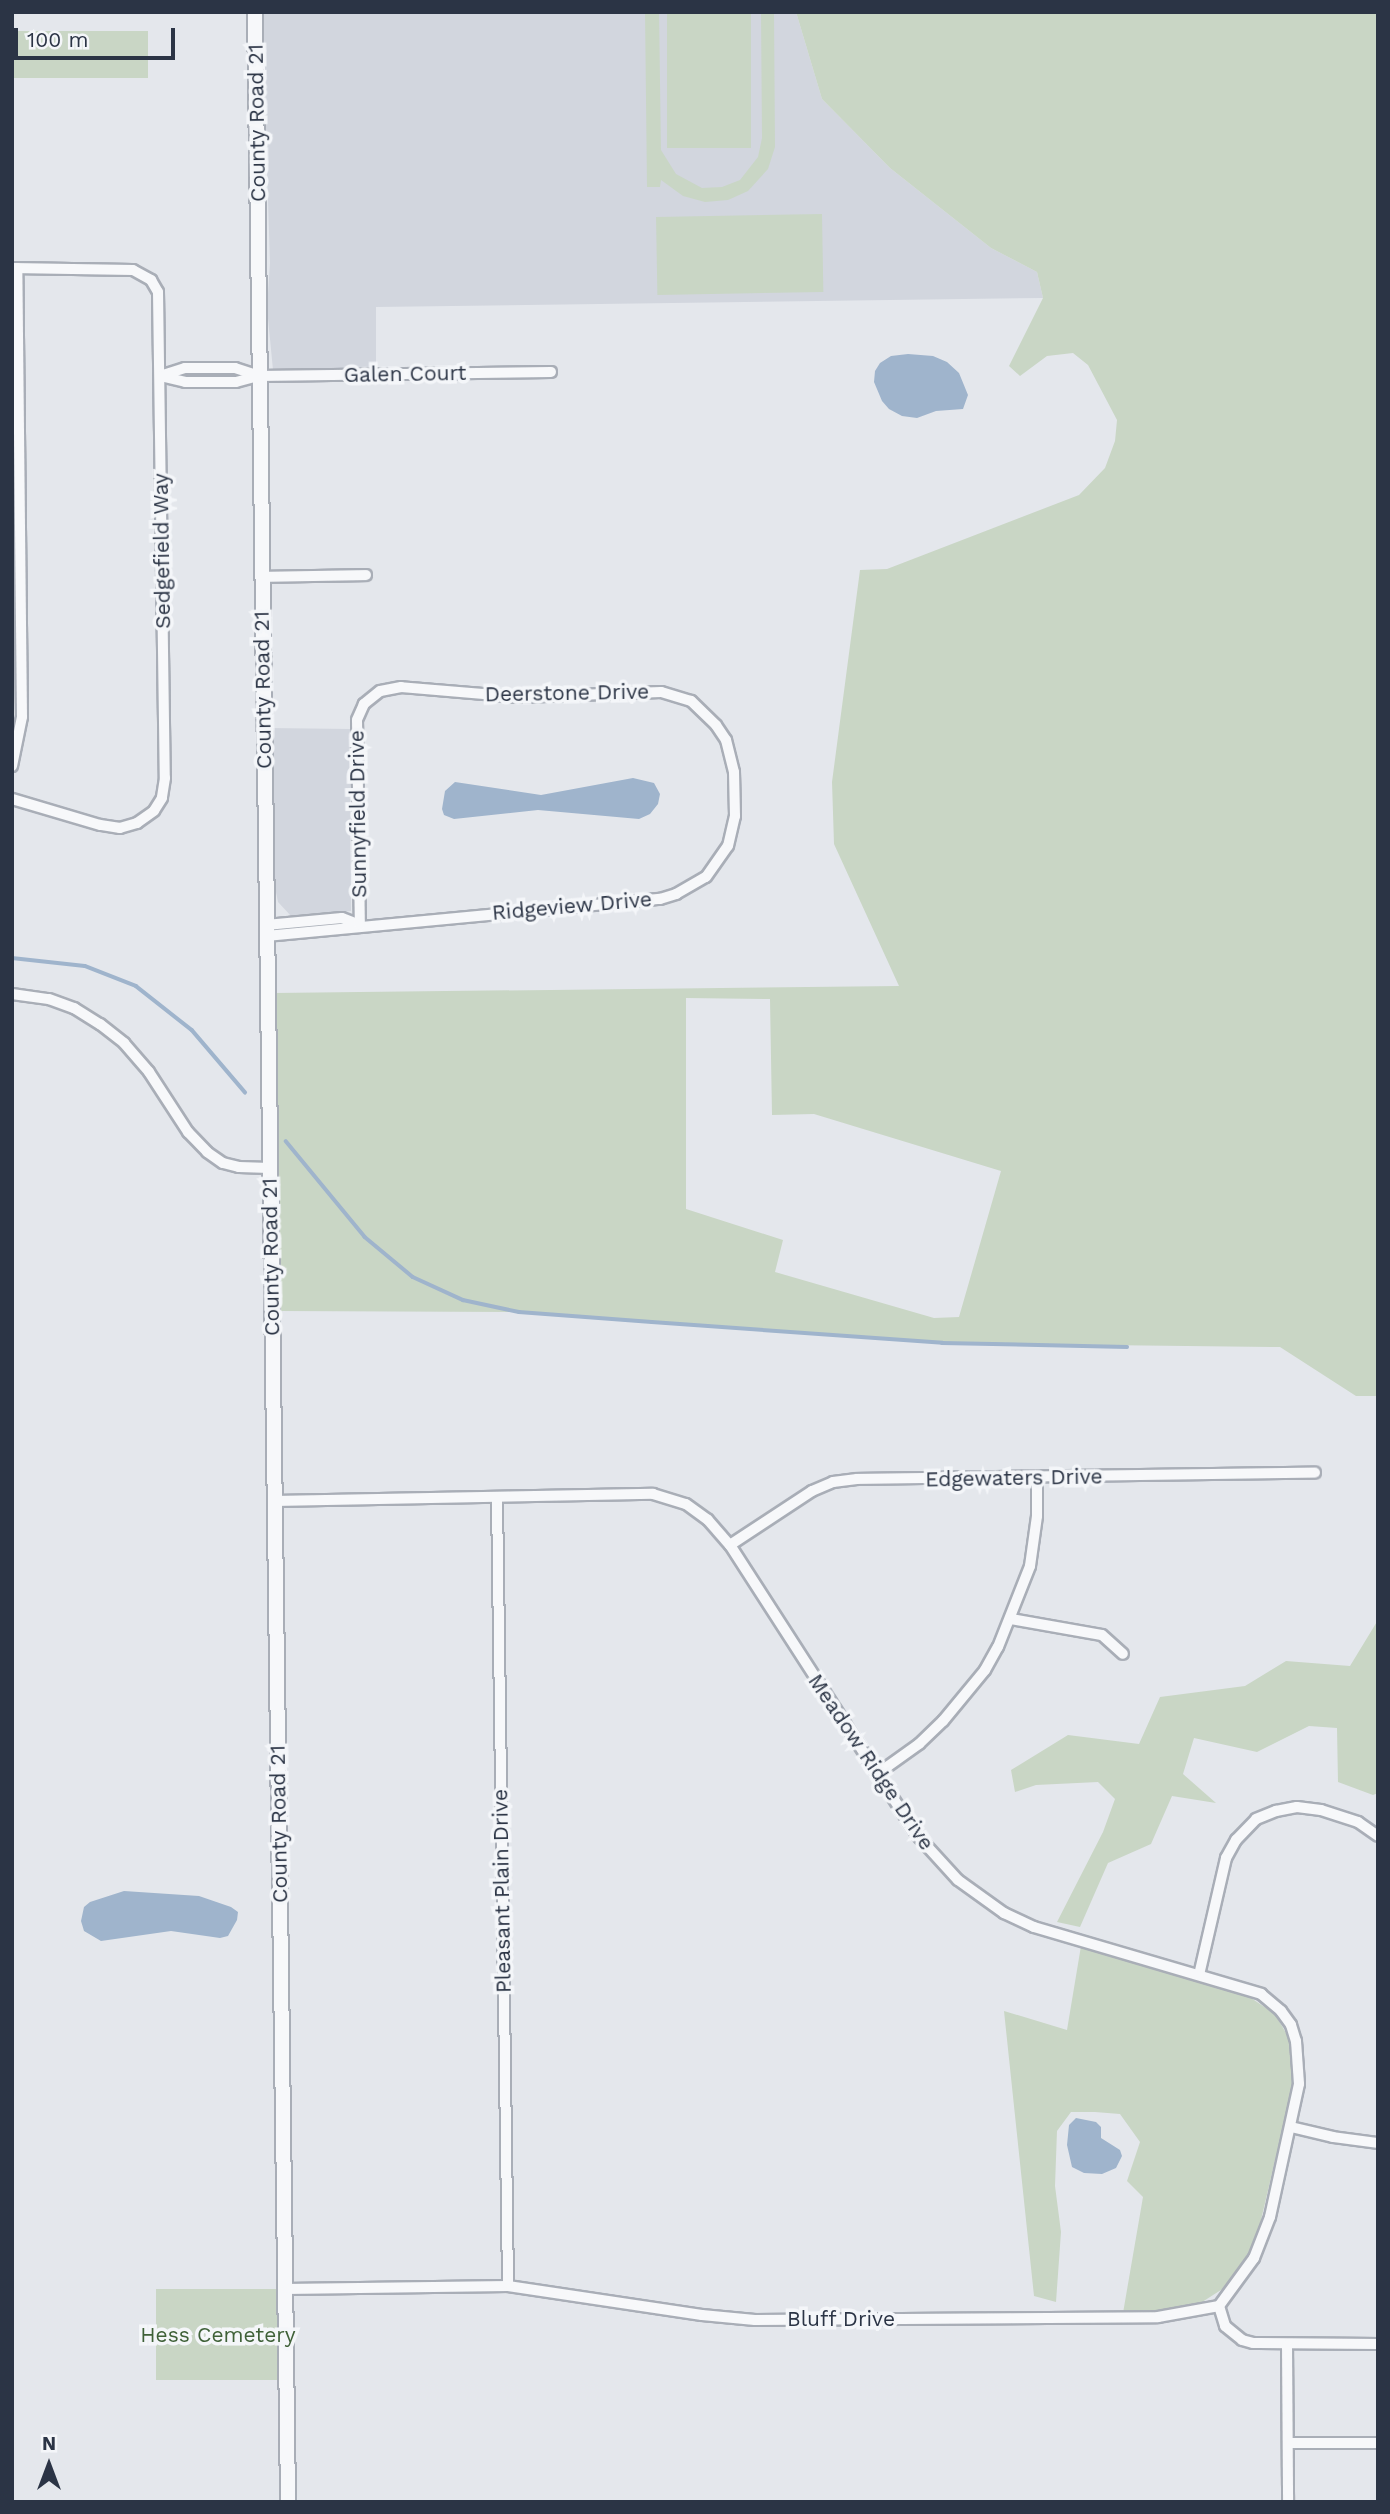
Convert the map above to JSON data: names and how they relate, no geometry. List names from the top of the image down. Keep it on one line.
{"streets":{"street":["County Road 21","Galen Court","Sedgefield Way","Deerstone Drive","Sunnyfield Drive","Ridgeview Drive","Edgewaters Drive","Meadow Ridge Drive","Pleasant Plain Drive","Bluff Drive"]},"crossings":[["County Road 21","Galen Court"],["County Road 21","Ridgeview Drive"],["County Road 21","Meadow Ridge Drive"],["County Road 21","Bluff Drive"],["Galen Court","Sedgefield Way"],["Deerstone Drive","Sunnyfield Drive"],["Deerstone Drive","Ridgeview Drive"],["Sunnyfield Drive","Ridgeview Drive"],["Edgewaters Drive","Meadow Ridge Drive"],["Meadow Ridge Drive","Pleasant Plain Drive"],["Meadow Ridge Drive","Bluff Drive"],["Pleasant Plain Drive","Bluff Drive"]],"parks":["Hess Cemetery"],"scale_bar":"100 m","north":"top"}
